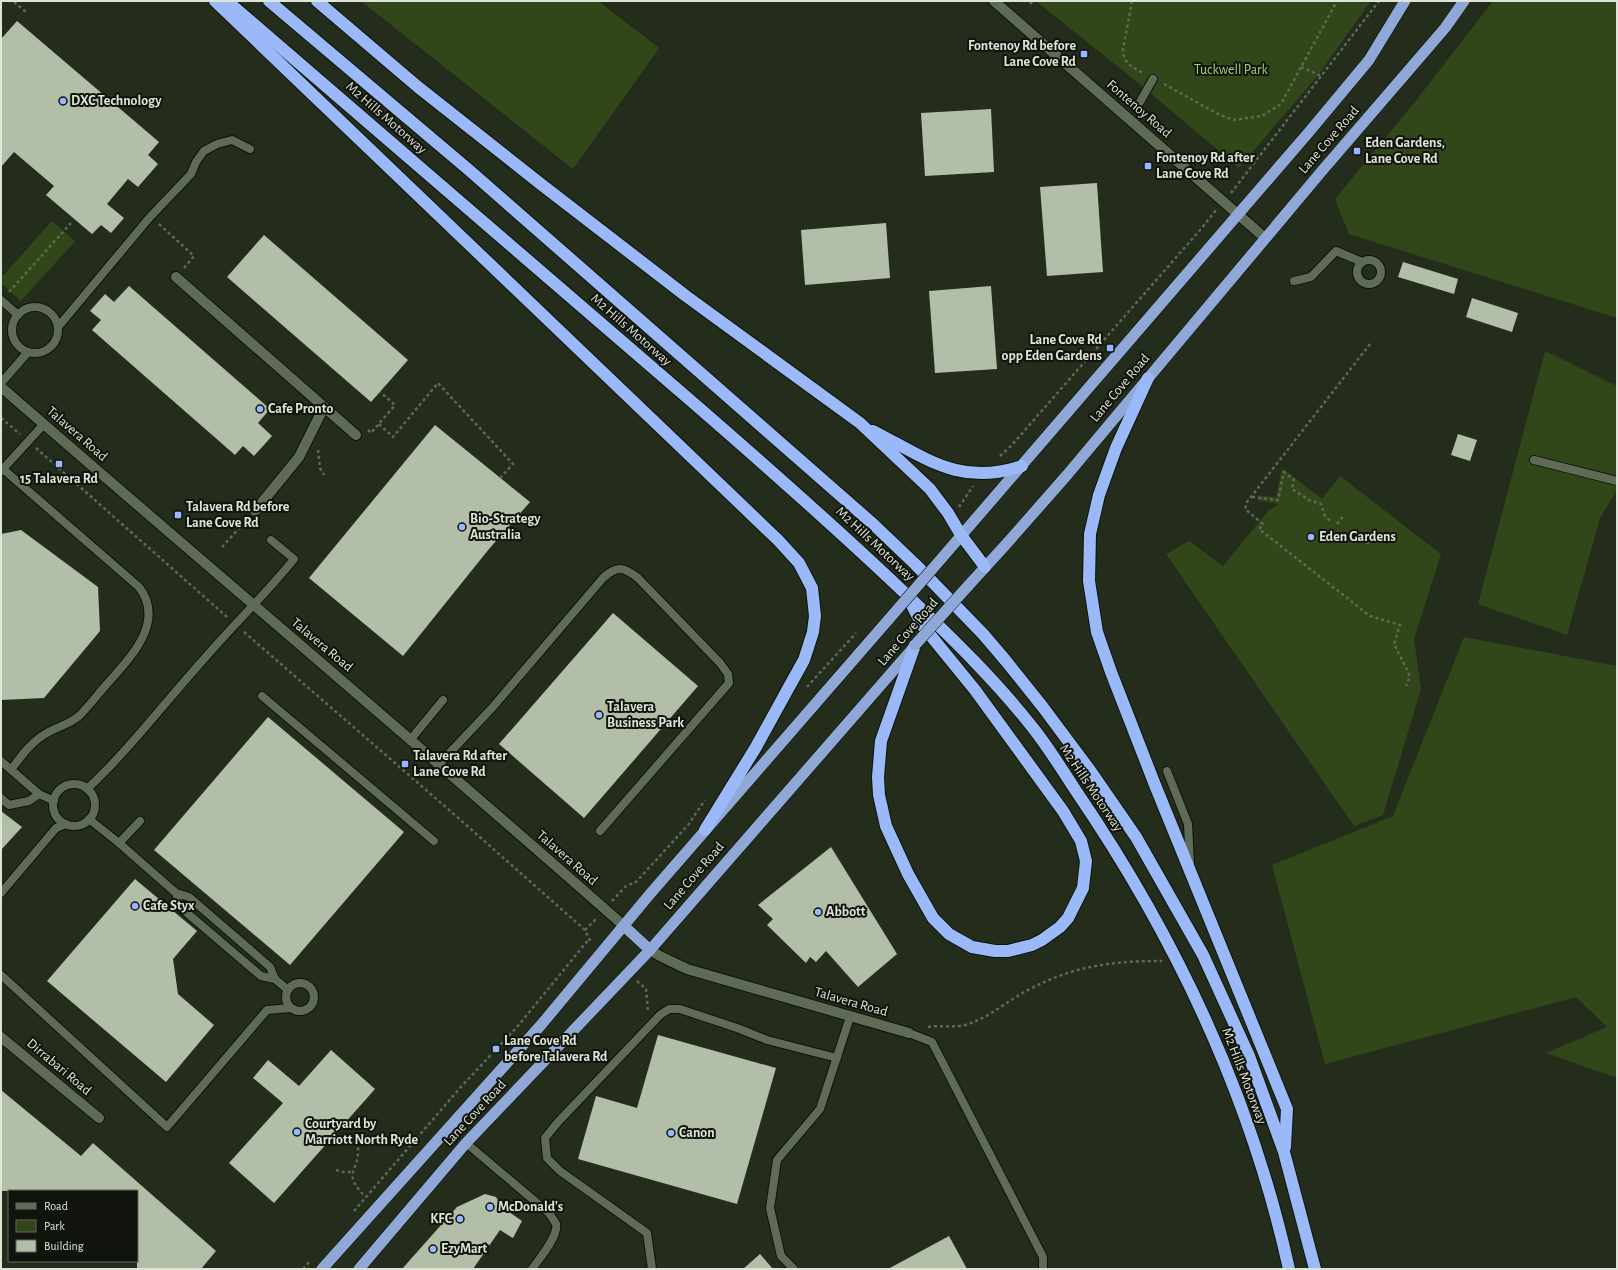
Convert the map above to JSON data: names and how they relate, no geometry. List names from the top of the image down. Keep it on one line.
{"streets":{"highway":["M2 Hills Motorway","Lane Cove Road"],"street":["Fontenoy Road","Talavera Road","Dirrabari Road"]},"crossings":[["Fontenoy Road","Lane Cove Road"],["Lane Cove Road","Talavera Road"]],"parks":["Tuckwell Park"],"places":{"transit":["Fontenoy Rd before Lane Cove Rd","Eden Gardens, Lane Cove Rd","Fontenoy Rd after Lane Cove Rd","Lane Cove Rd opp Eden Gardens","15 Talavera Rd","Talavera Rd before Lane Cove Rd","Talavera Rd after Lane Cove Rd","Lane Cove Rd before Talavera Rd"],"other":["DXC Technology","Cafe Pronto","Bio-Strategy Australia","Eden Gardens","Talavera Business Park","Cafe Styx","Abbott","Courtyard by Marriott North Ryde","Canon","McDonald's","KFC","EzyMart"]},"legend":["Road","Park","Building"]}
